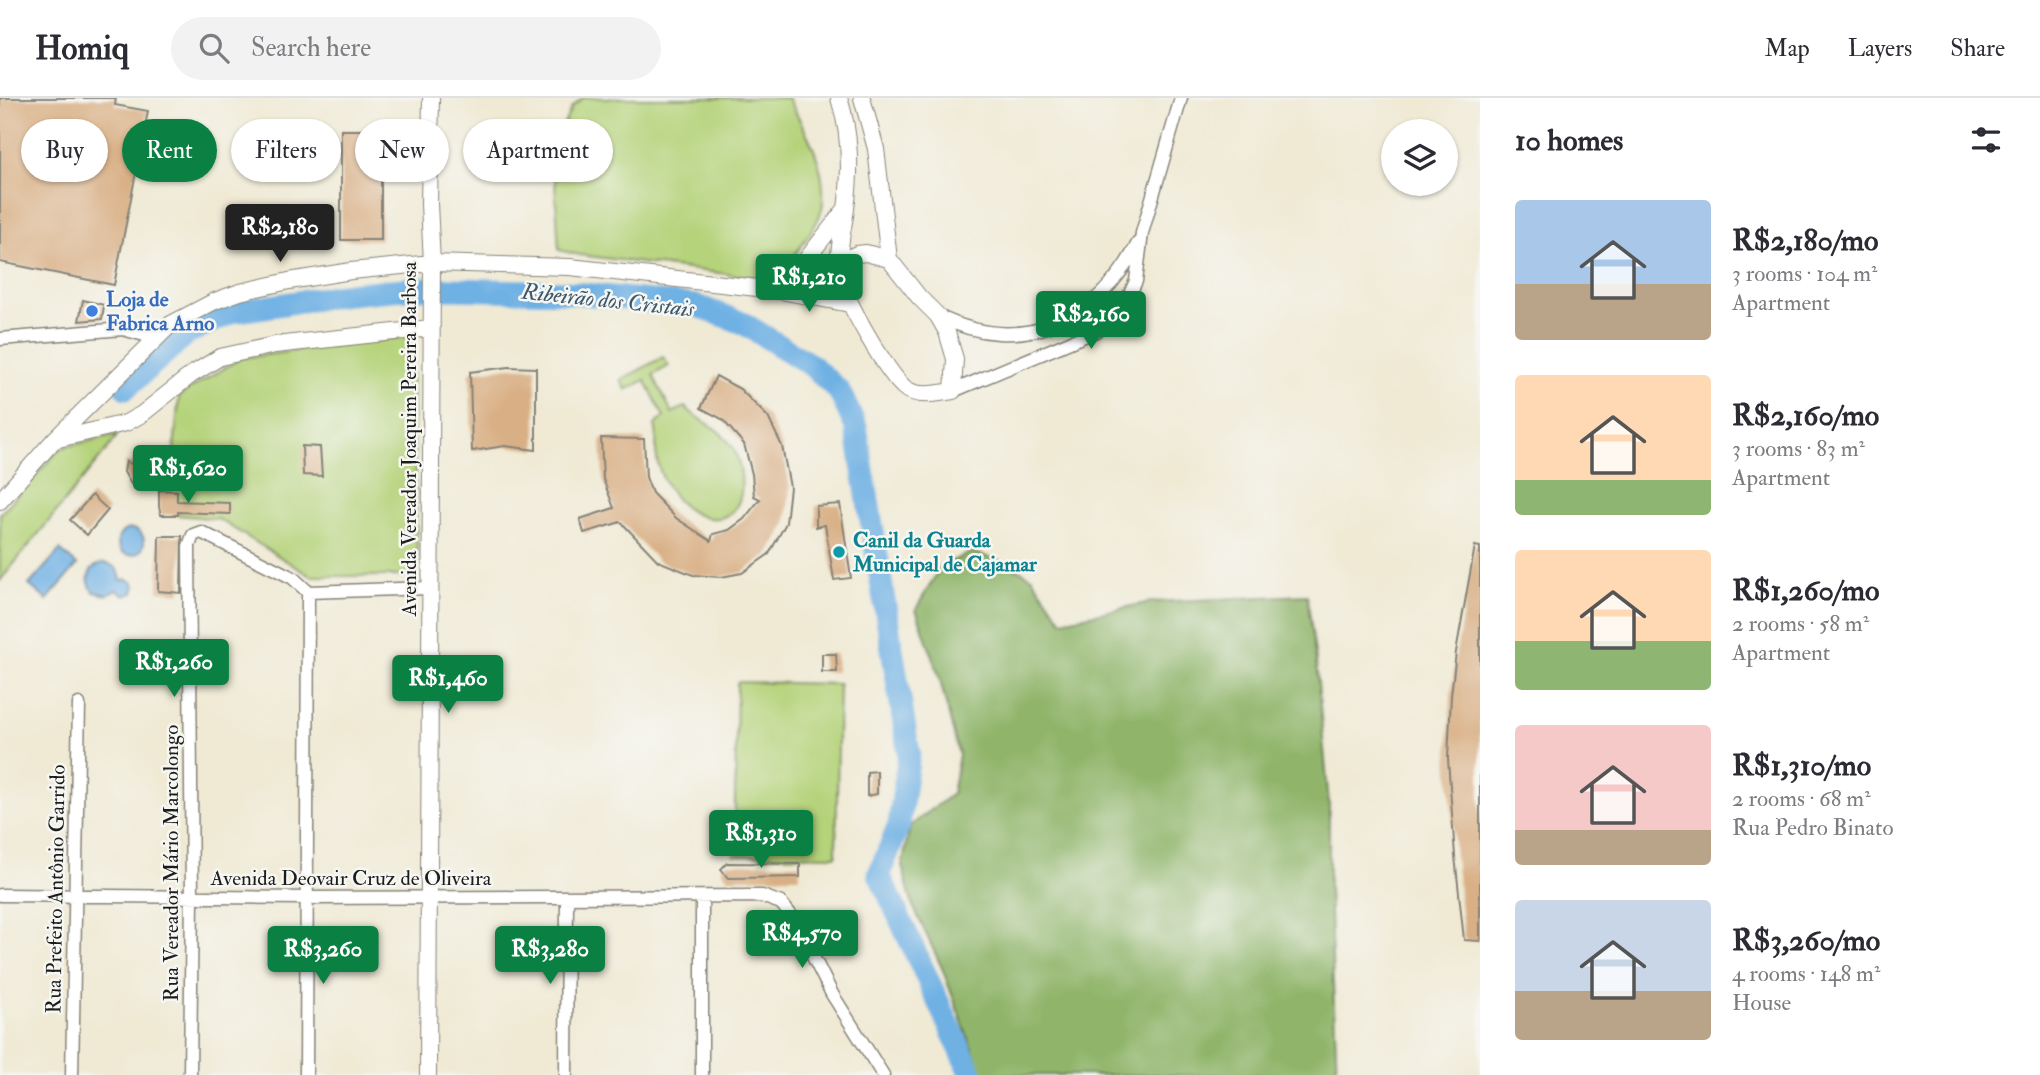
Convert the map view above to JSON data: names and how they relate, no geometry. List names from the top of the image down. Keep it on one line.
{"streets":{"street":["Avenida Vereador Joaquim Pereira Barbosa","Rua Vereador Mário Marcolongo","Avenida Deovair Cruz de Oliveira","Rua Prefeito Antônio Garrido"]},"crossings":[["Avenida Vereador Joaquim Pereira Barbosa","Avenida Deovair Cruz de Oliveira"],["Rua Vereador Mário Marcolongo","Avenida Deovair Cruz de Oliveira"],["Avenida Deovair Cruz de Oliveira","Rua Prefeito Antônio Garrido"]],"water":["Ribeirão dos Cristais"],"places":["Loja de Fabrica Arno","Canil da Guarda Municipal de Cajamar"],"page":{"header":"Homiq","search":"Search here","nav":["Map","Layers","Share"],"heading":"10 homes","chip":["Buy","Rent","Filters","New","Apartment"],"list":[{"name":"R$2,180/mo","note":"3 rooms · 104 m² · Apartment"},{"name":"R$2,160/mo","note":"3 rooms · 83 m² · Apartment"},{"name":"R$1,260/mo","note":"2 rooms · 58 m² · Apartment"},{"name":"R$1,310/mo","note":"2 rooms · 68 m² · Rua Pedro Binato"},{"name":"R$3,260/mo","note":"4 rooms · 148 m² · House"}],"price":["R$2,180","R$1,210","R$2,160","R$1,620","R$1,260","R$1,460","R$1,310","R$4,570","R$3,260","R$3,280"]}}
